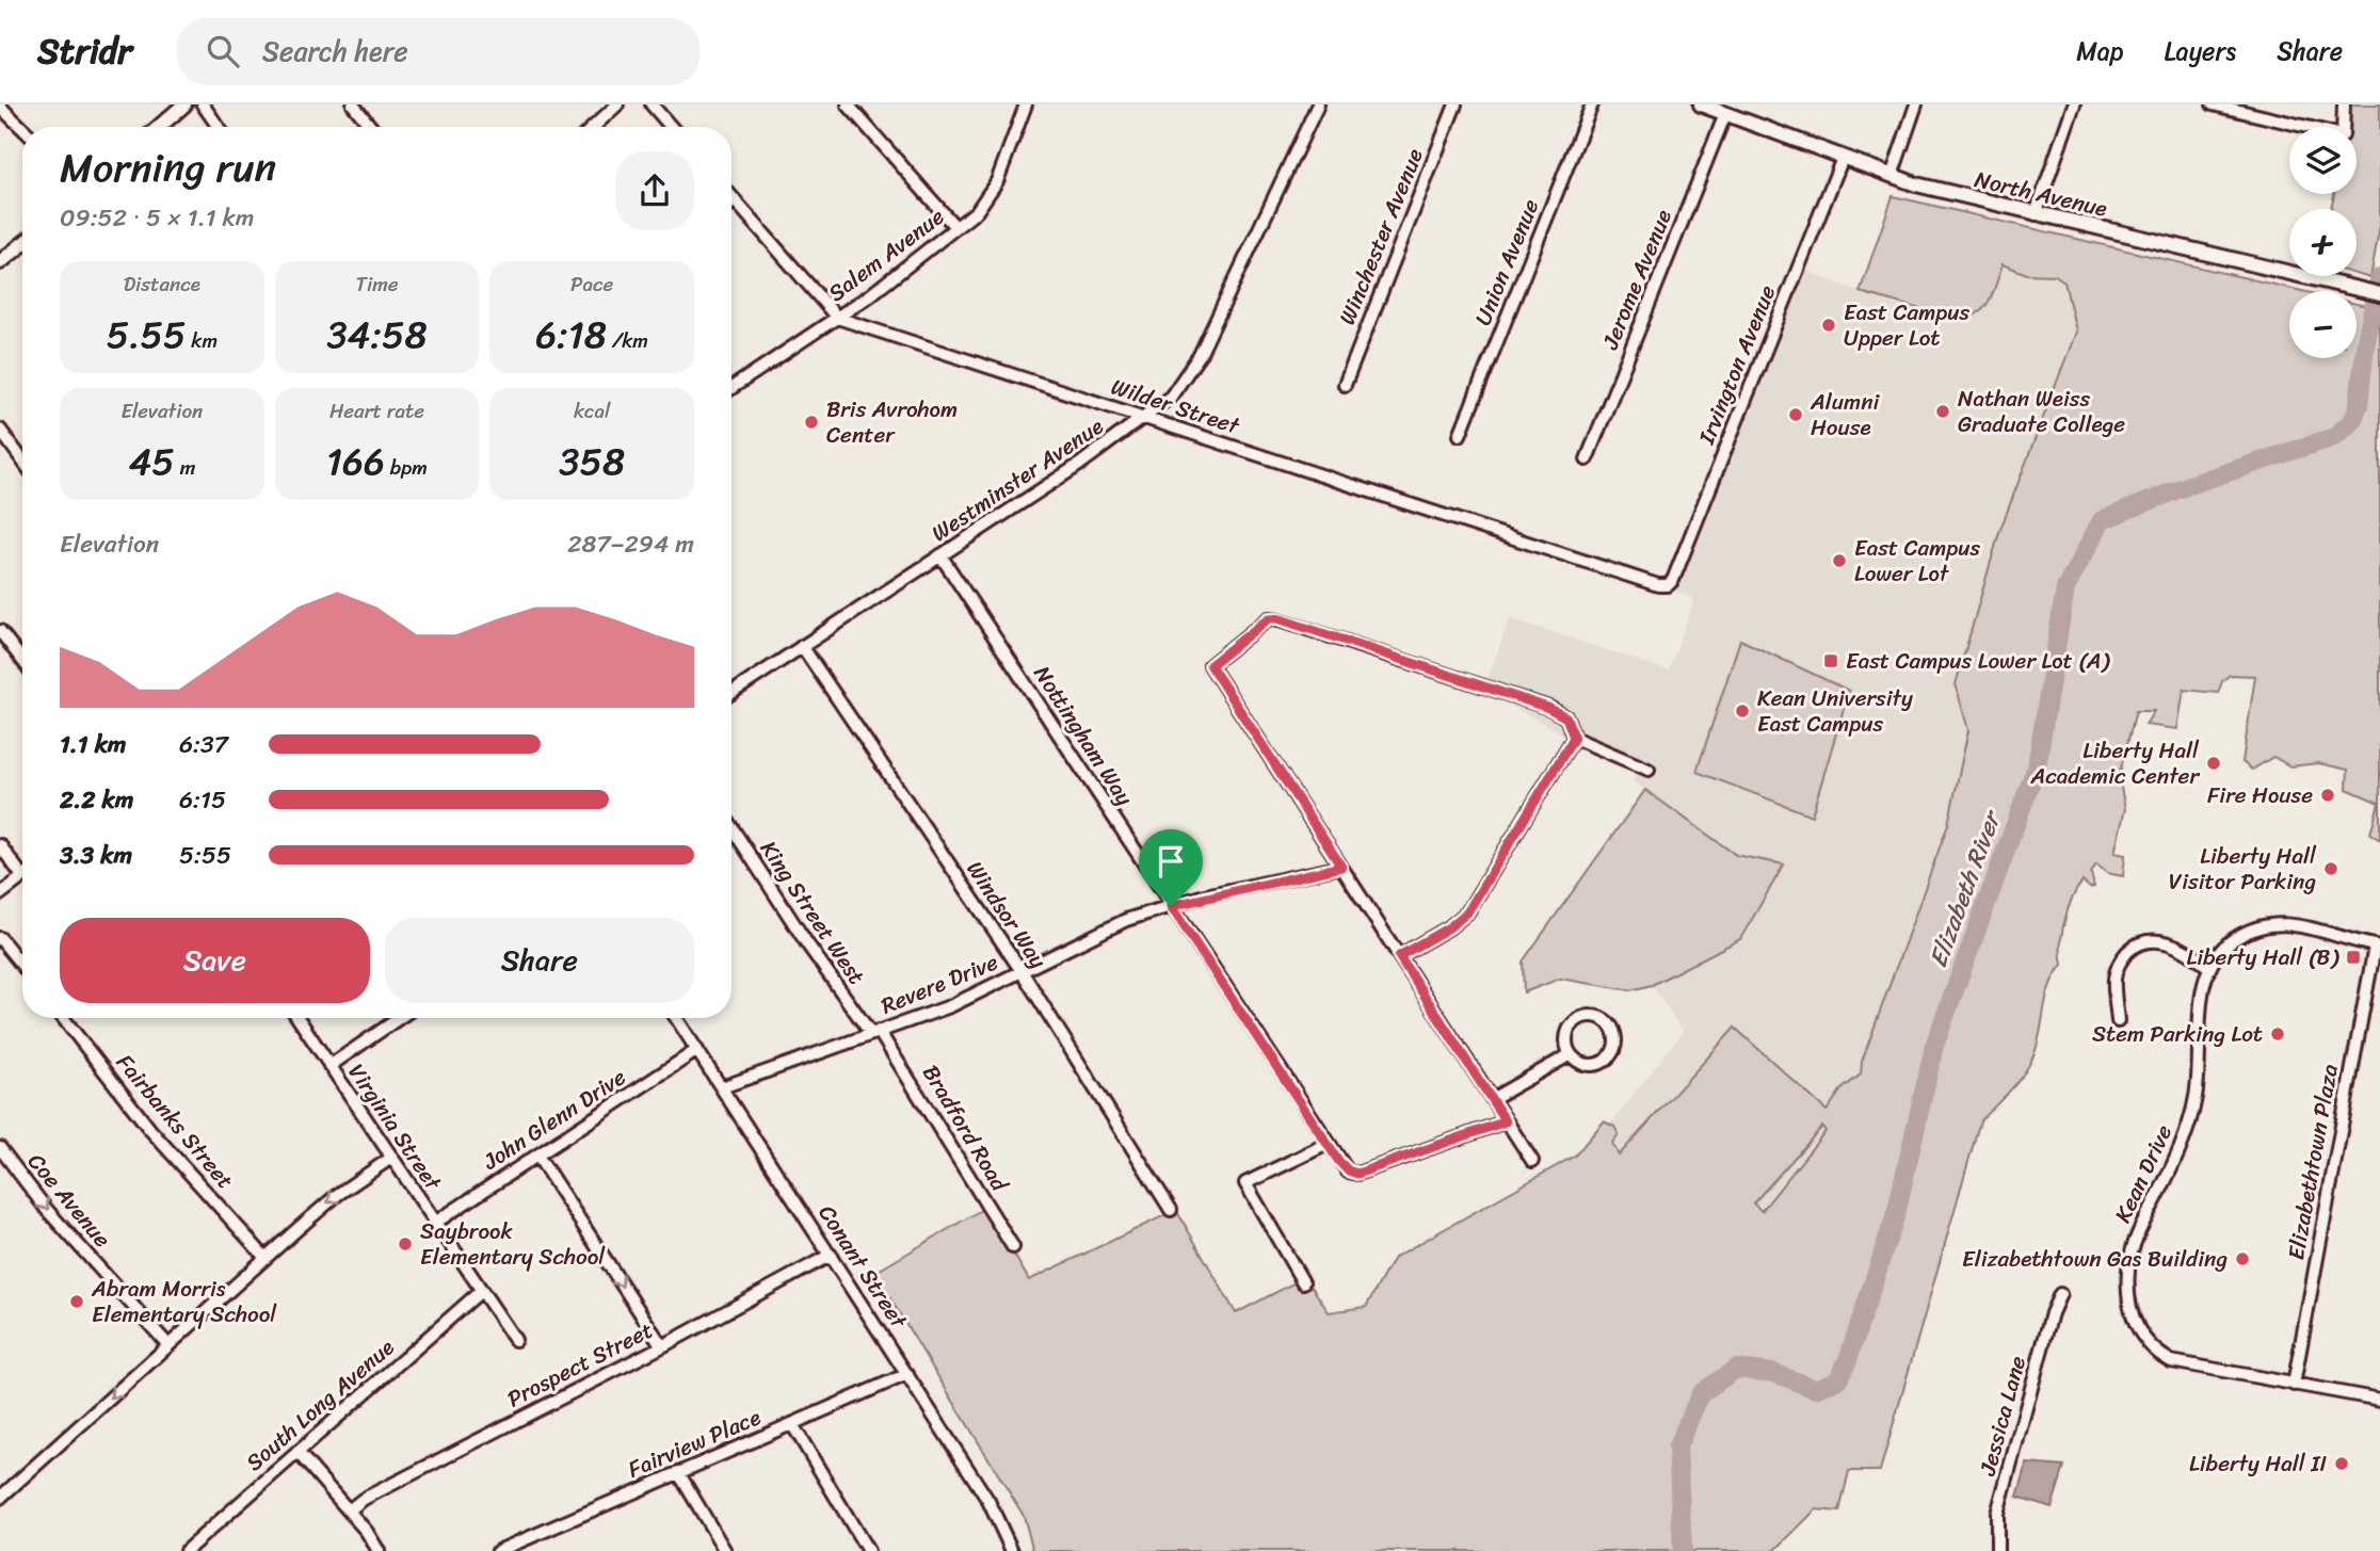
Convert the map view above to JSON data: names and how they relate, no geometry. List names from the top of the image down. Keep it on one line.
{"streets":{"main road":["North Avenue"],"street":["Winchester Avenue","Salem Avenue","Union Avenue","Jerome Avenue","Irvington Avenue","Wilder Street","Westminster Avenue","Nottingham Way","King Street West","Windsor Way","Revere Drive","John Glenn Drive","Fairbanks Street","Virginia Street","Bradford Road","Elizabethtown Plaza","Kean Drive","Coe Avenue","Conant Street","Prospect Street","South Long Avenue","Jessica Lane","Fairview Place"]},"crossings":[["North Avenue","Jerome Avenue"],["North Avenue","Irvington Avenue"],["Salem Avenue","Wilder Street"],["Irvington Avenue","Wilder Street"],["Wilder Street","Westminster Avenue"],["Westminster Avenue","Nottingham Way"],["Westminster Avenue","Windsor Way"],["Nottingham Way","Revere Drive"],["King Street West","Revere Drive"],["King Street West","Bradford Road"],["Windsor Way","Revere Drive"],["Revere Drive","Bradford Road"],["Revere Drive","Conant Street"],["John Glenn Drive","Virginia Street"],["John Glenn Drive","Conant Street"],["Virginia Street","South Long Avenue"],["Elizabethtown Plaza","Kean Drive"],["Conant Street","Prospect Street"],["Conant Street","Fairview Place"]],"one_way":["Coe Avenue"],"water":["Elizabeth River"],"places":{"other":["East Campus Upper Lot","Nathan Weiss Graduate College","Alumni House","Bris Avrohom Center","East Campus Lower Lot","Kean University East Campus","Liberty Hall Academic Center","Fire House","Liberty Hall Visitor Parking","Stem Parking Lot","Saybrook Elementary School","Elizabethtown Gas Building","Abram Morris Elementary School","Liberty Hall II"],"transit":["East Campus Lower Lot (A)","Liberty Hall (B)"]},"page":{"header":"Stridr","search":"Search here","nav":["Map","Layers","Share"],"map_buttons":["+","−"],"heading":["Morning run","09:52 · 5 × 1.1 km"],"stats":[["Distance","5.55 km"],["Time","34:58"],["Pace","6:18 /km"],["Elevation","45 m"],["Heart rate","166 bpm"],["kcal","358"]],"chart":["Elevation","287–294 m"],"list":[{"name":"1.1 km","note":"6:37"},{"name":"2.2 km","note":"6:15"},{"name":"3.3 km","note":"5:55"}],"buttons":["Save","Share"]}}
